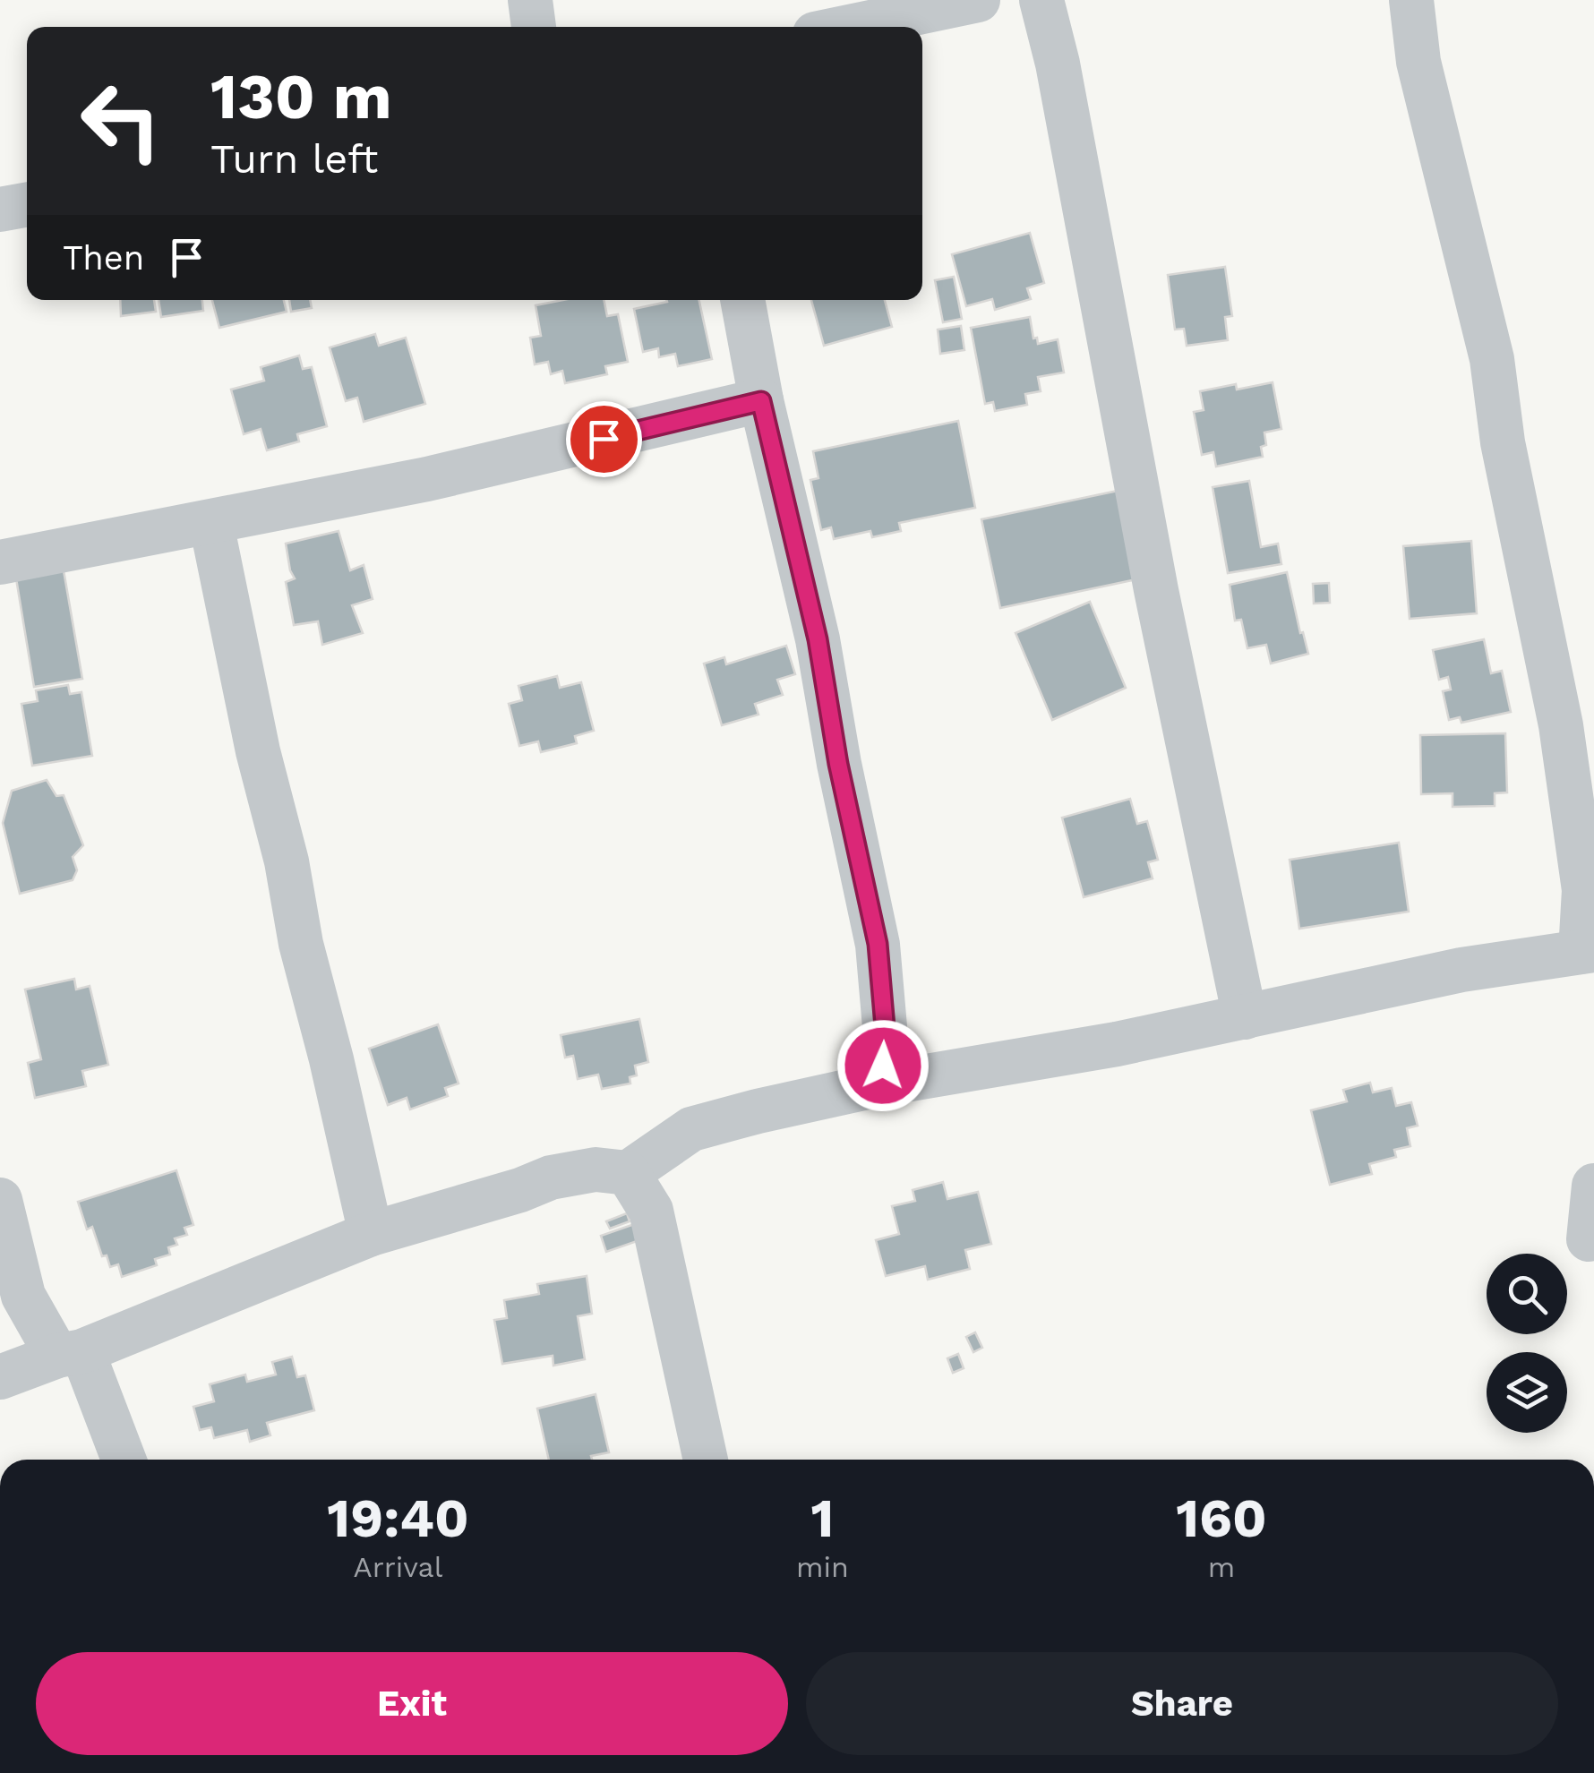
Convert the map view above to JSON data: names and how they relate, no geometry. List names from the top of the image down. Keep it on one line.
{"page":{"turn":["130 m","Turn left"],"then":"Then","eta":["19:40","Arrival","1","min","160","m"],"buttons":["Exit","Share"]}}
